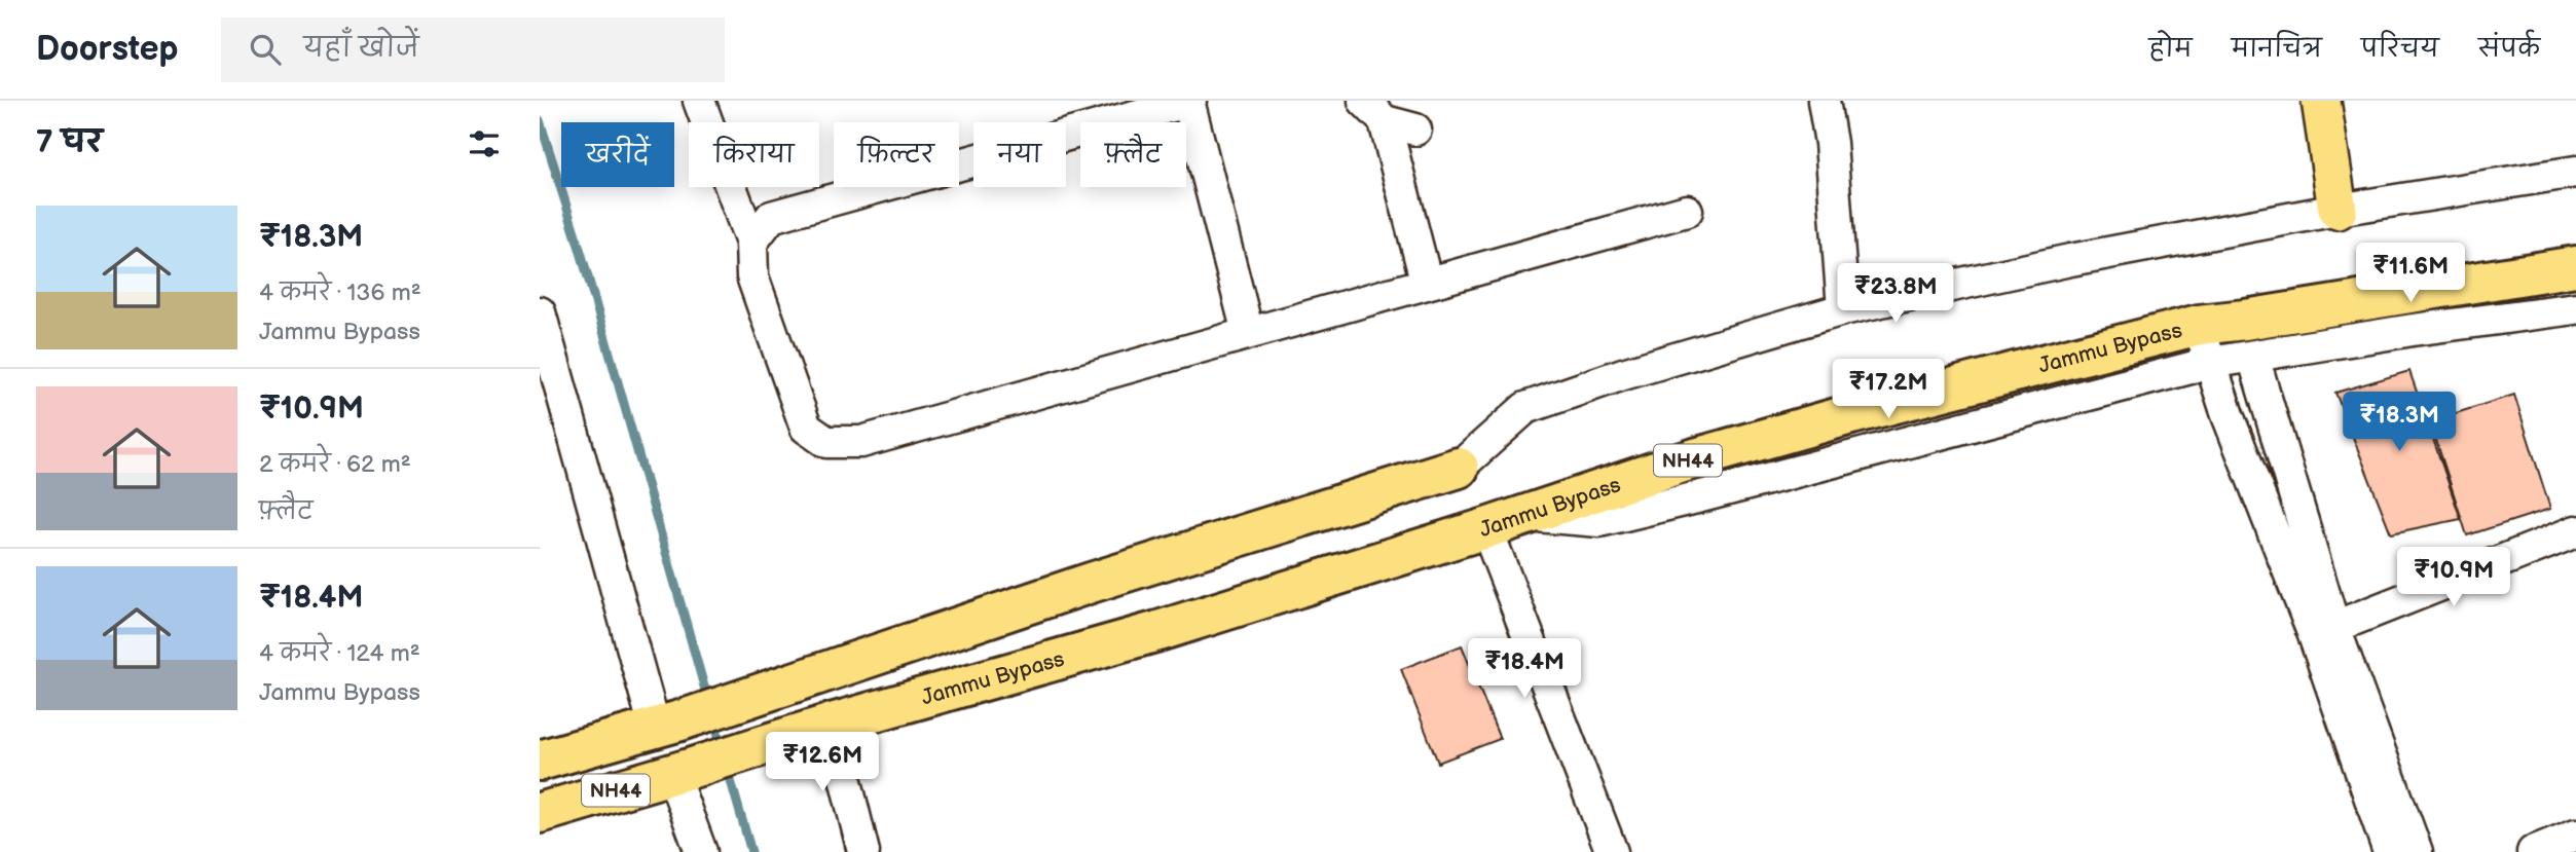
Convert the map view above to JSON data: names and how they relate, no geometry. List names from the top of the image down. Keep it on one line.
{"streets":{"highway":["Jammu Bypass","NH44"]},"page":{"header":"Doorstep","search":"यहाँ खोजें","nav":["होम","मानचित्र","परिचय","संपर्क"],"heading":"7 घर","chip":["खरीदें","किराया","फ़िल्टर","नया","फ़्लैट"],"list":[{"name":"₹18.3M","note":"4 कमरे · 136 m² · Jammu Bypass"},{"name":"₹10.9M","note":"2 कमरे · 62 m² · फ़्लैट"},{"name":"₹18.4M","note":"4 कमरे · 124 m² · Jammu Bypass"}],"price":["₹11.6M","₹23.8M","₹17.2M","₹18.3M","₹10.9M","₹18.4M","₹12.6M"]}}
